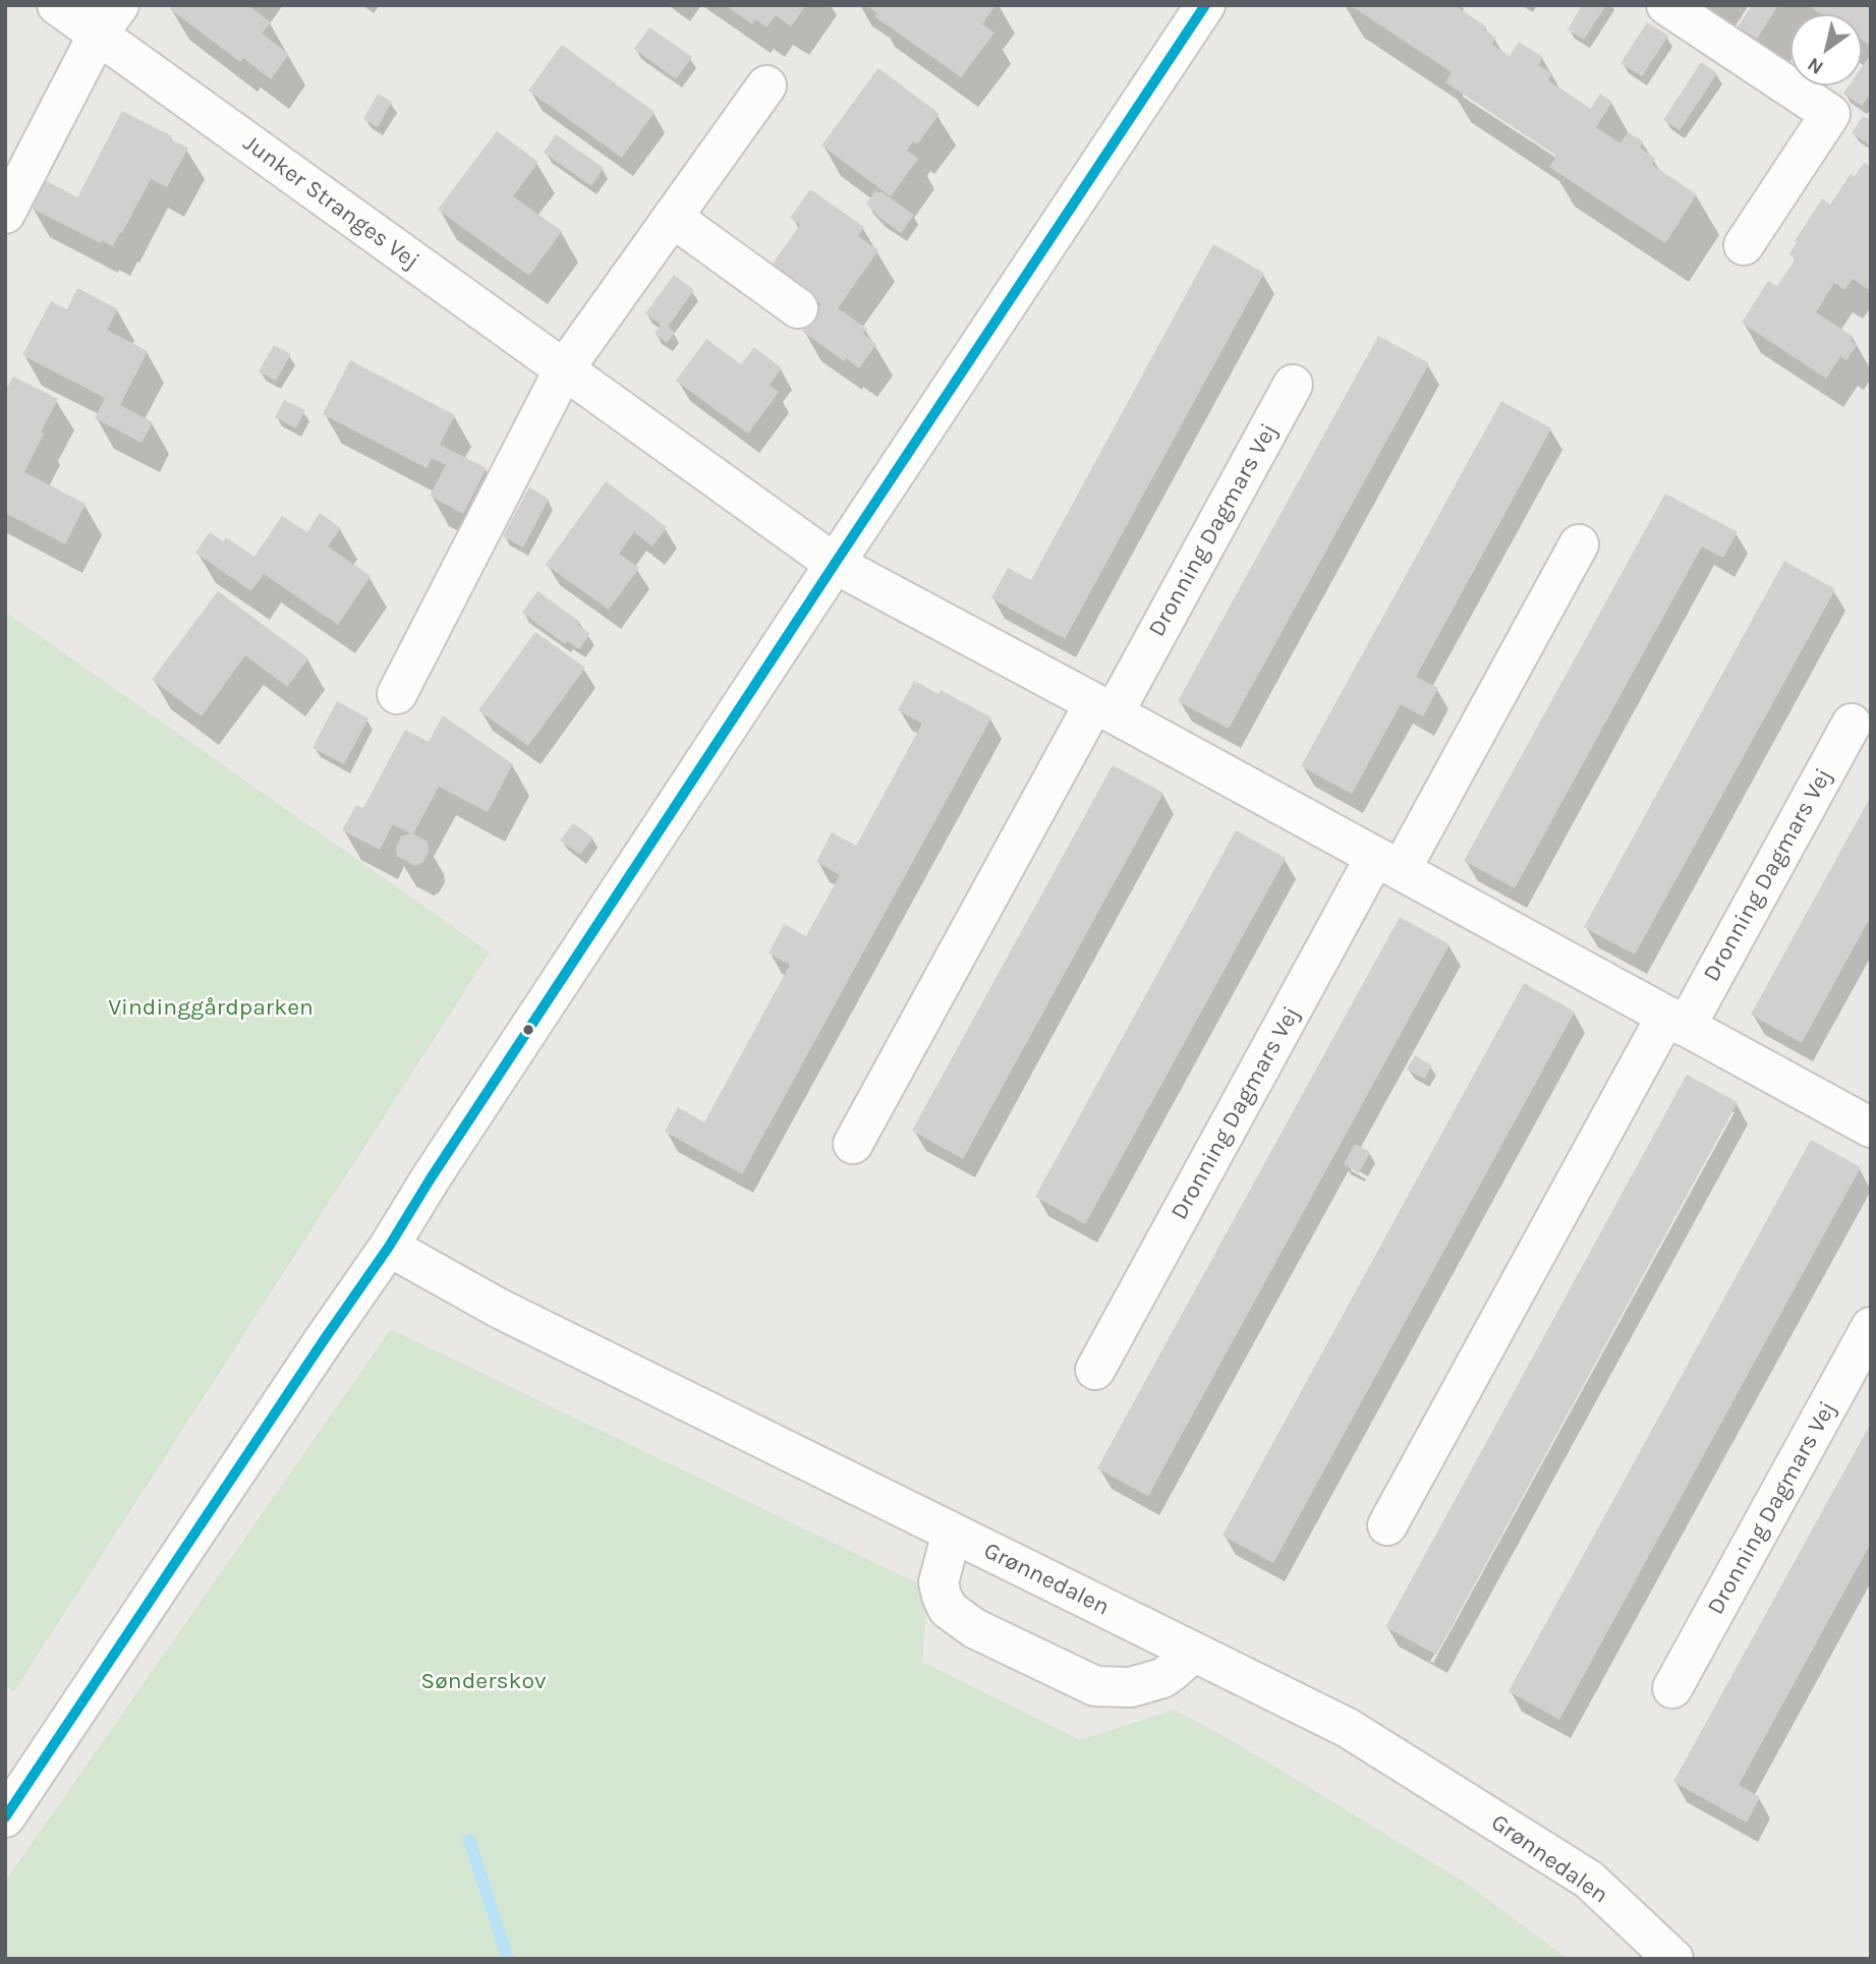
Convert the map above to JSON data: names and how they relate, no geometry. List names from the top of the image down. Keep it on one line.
{"streets":{"street":["Junker Stranges Vej","Dronning Dagmars Vej","Grønnedalen"]},"parks":["Vindinggårdparken","Sønderskov"],"north":"bottom left"}
